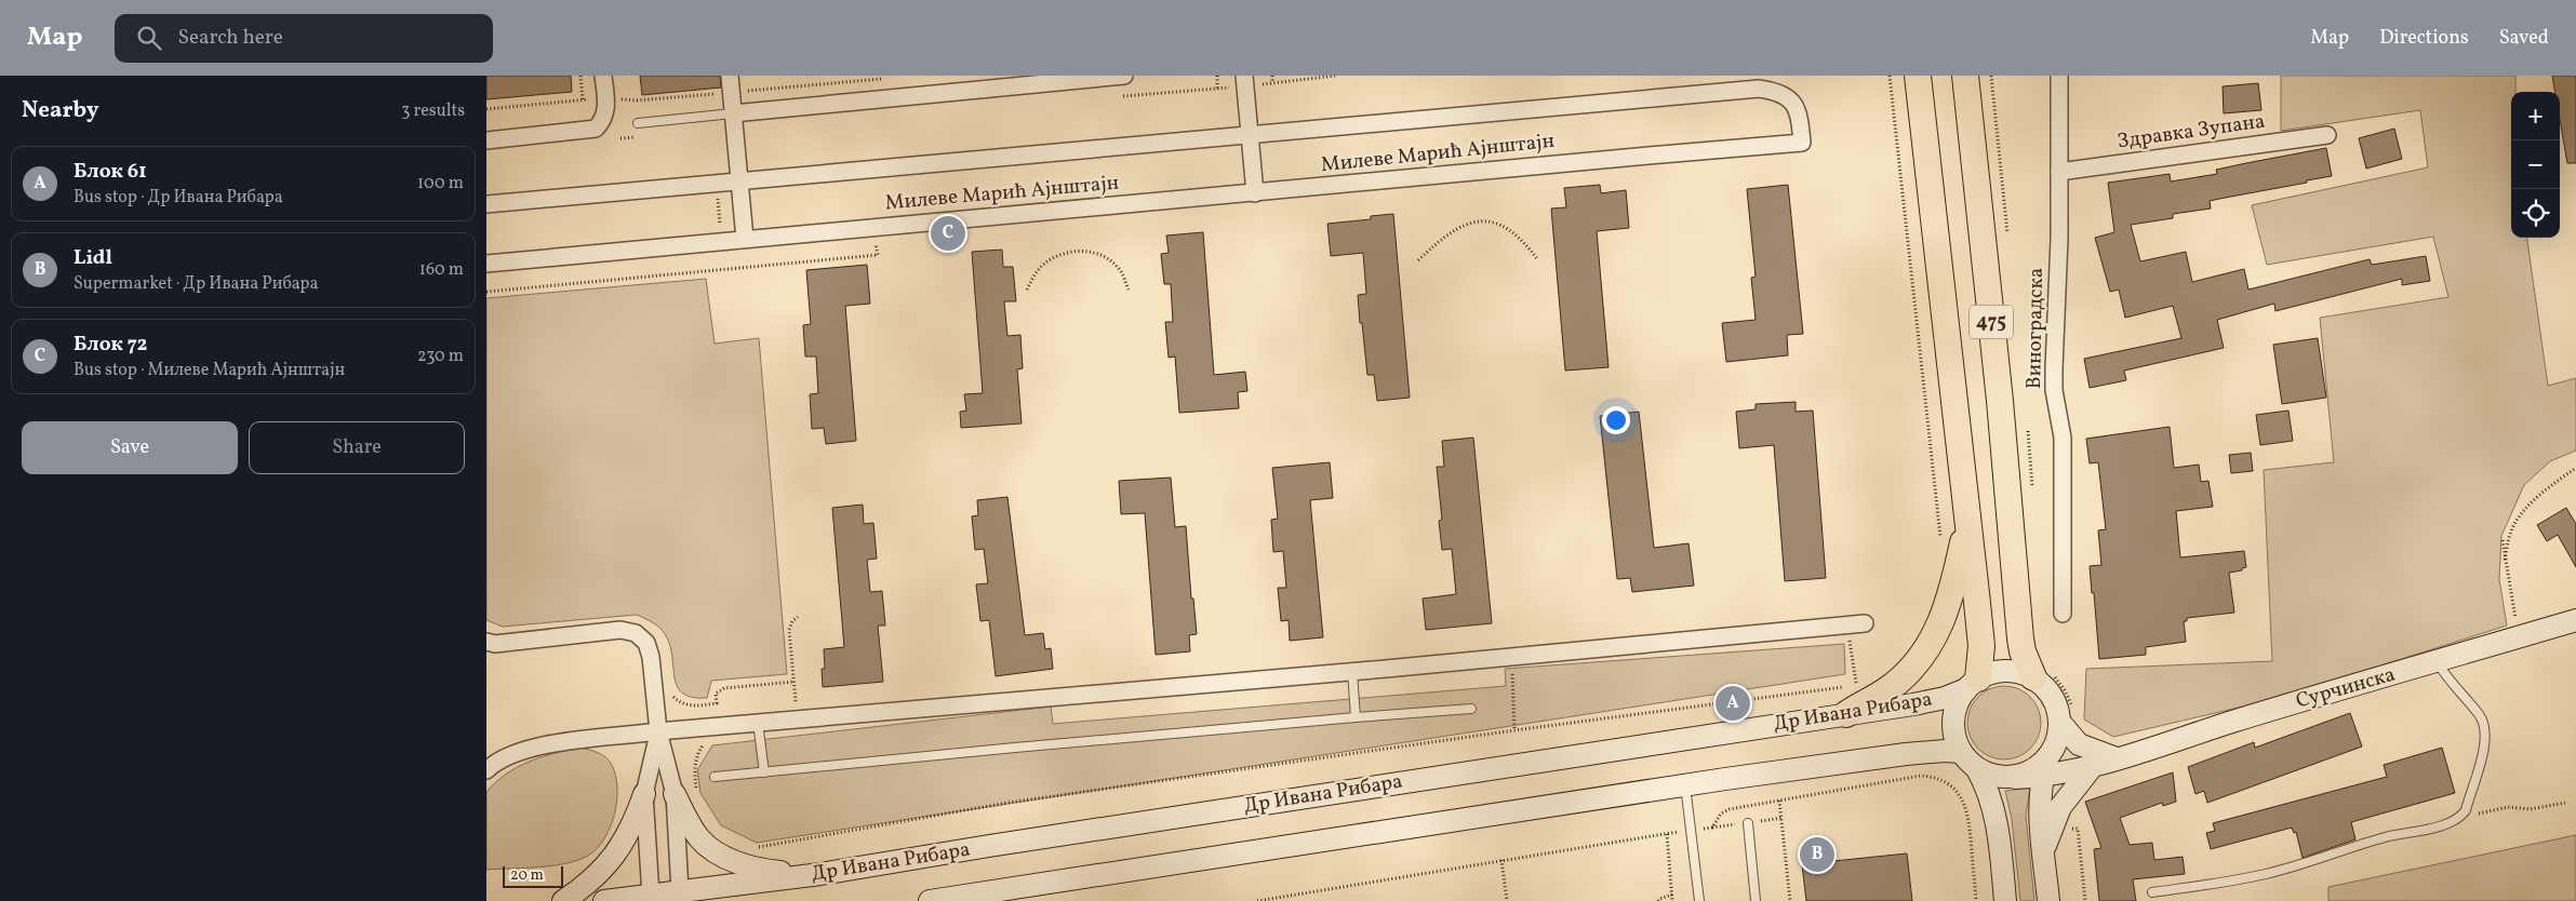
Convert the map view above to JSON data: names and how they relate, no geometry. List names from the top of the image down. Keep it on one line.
{"streets":{"highway":["475"],"main road":["Сурчинска","Др Ивана Рибара"],"street":["Здравка Зупана","Милеве Марић Ајнштајн","Виноградска"]},"crossings":[["Здравка Зупана","Виноградска"],["475","Сурчинска"],["475","Др Ивана Рибара"],["Сурчинска","Др Ивана Рибара"]],"scale_bar":"20 m","page":{"header":"Map","search":"Search here","nav":["Map","Directions","Saved"],"heading":["Nearby","3 results"],"map_buttons":["+","−"],"list":[{"mark":"A","name":"Блок 61","note":"Bus stop · Др Ивана Рибара","value":"100 m"},{"mark":"B","name":"Lidl","note":"Supermarket · Др Ивана Рибара","value":"160 m"},{"mark":"C","name":"Блок 72","note":"Bus stop · Милеве Марић Ајнштајн","value":"230 m"}],"pins":["C","A","B"],"buttons":["Save","Share"],"scale":"20 m"}}
